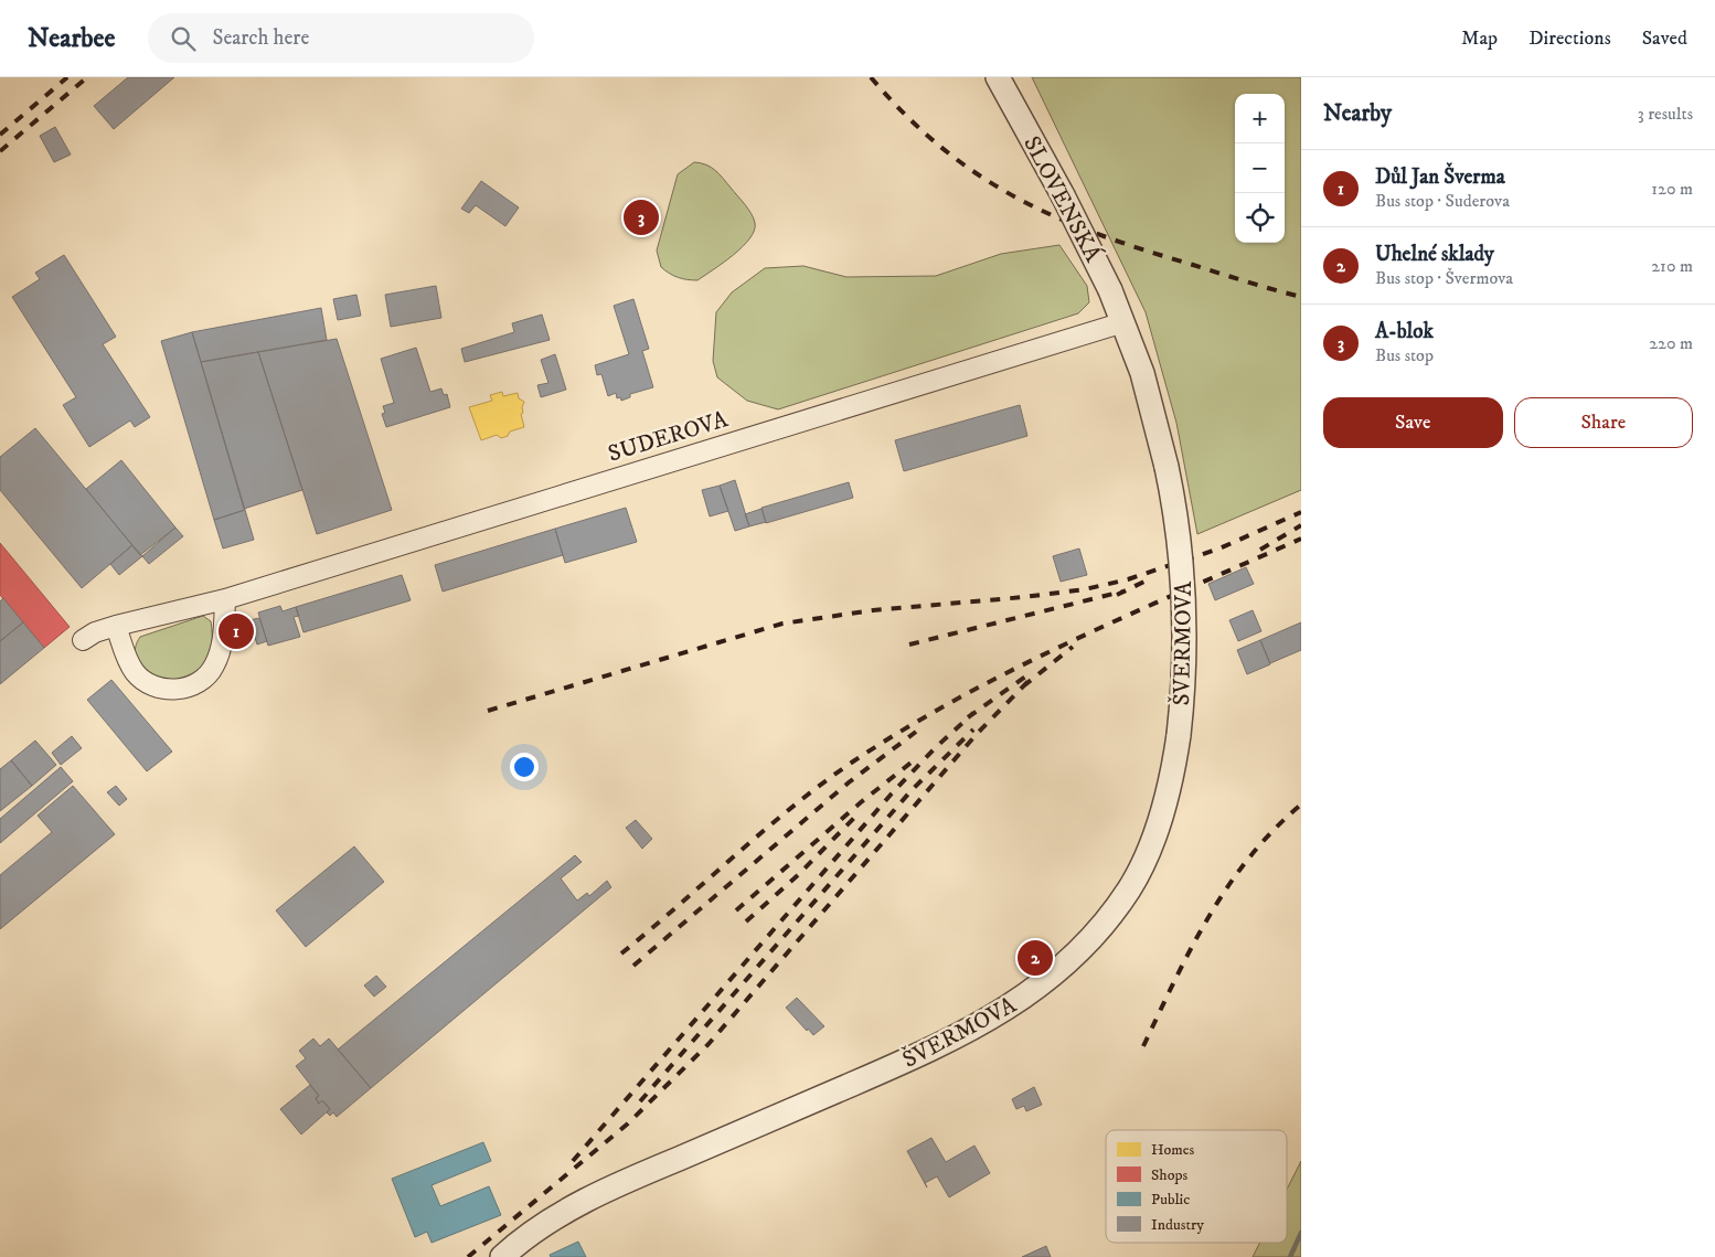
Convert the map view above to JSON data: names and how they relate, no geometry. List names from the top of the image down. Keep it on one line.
{"streets":{"street":["SLOVENSKÁ","SUDEROVA","ŠVERMOVA"]},"crossings":[["SLOVENSKÁ","SUDEROVA"],["SLOVENSKÁ","ŠVERMOVA"],["SUDEROVA","ŠVERMOVA"]],"legend":["Homes","Shops","Public","Industry"],"page":{"header":"Nearbee","search":"Search here","nav":["Map","Directions","Saved"],"heading":["Nearby","3 results"],"map_buttons":["+","−"],"list":[{"mark":"1","name":"Důl Jan Šverma","note":"Bus stop · Suderova","value":"120 m"},{"mark":"2","name":"Uhelné sklady","note":"Bus stop · Švermova","value":"210 m"},{"mark":"3","name":"A-blok","note":"Bus stop","value":"220 m"}],"pins":["3","1","2"],"buttons":["Save","Share"]}}
